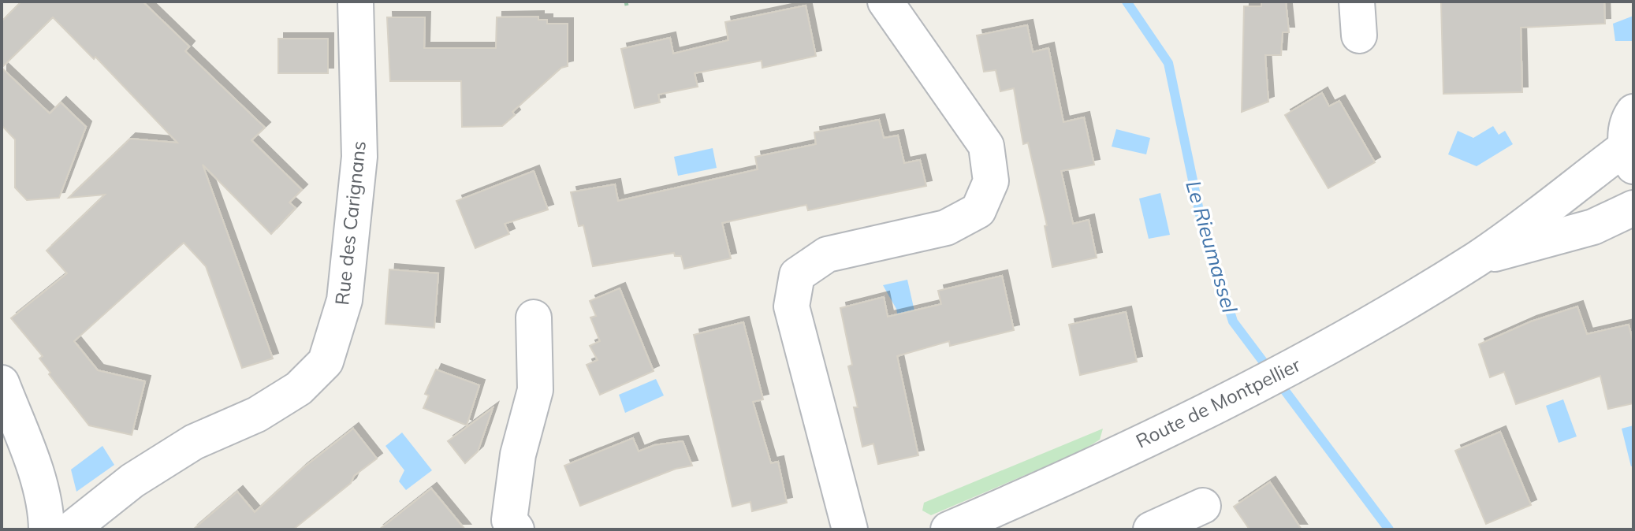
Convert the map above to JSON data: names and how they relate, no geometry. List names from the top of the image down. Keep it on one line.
{"streets":{"street":["Rue des Carignans","Route de Montpellier"]},"water":["Le Rieumassel"]}
